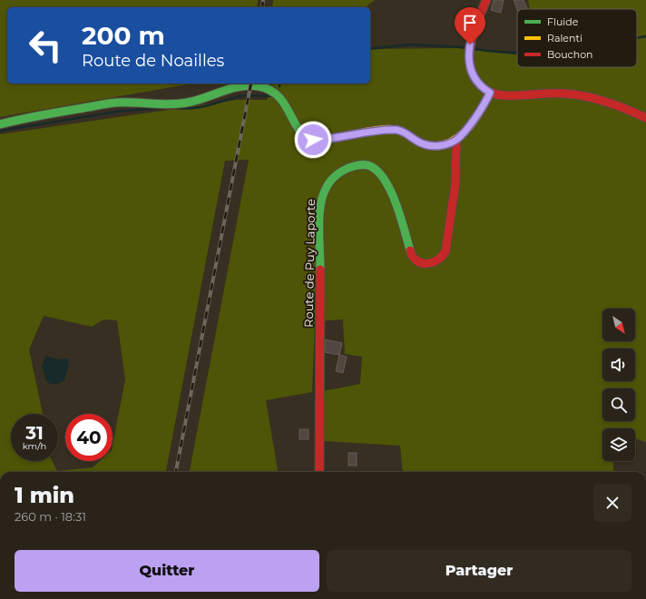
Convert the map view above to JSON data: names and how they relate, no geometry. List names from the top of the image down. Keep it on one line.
{"streets":{"street":["Route de Puy Laporte"]},"legend":["Fluide","Ralenti","Bouchon"],"north":"bottom right","page":{"turn":["200 m","Route de Noailles"],"speed":"31 km/h","limit":"40","heading":["1 min","260 m · 18:31"],"buttons":["Quitter","Partager"]}}
